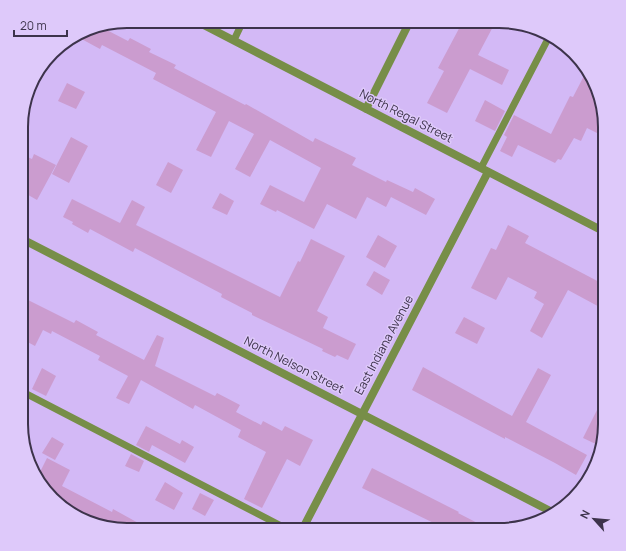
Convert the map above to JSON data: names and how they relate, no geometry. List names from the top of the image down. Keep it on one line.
{"streets":{"street":["North Regal Street","East Indiana Avenue","North Nelson Street"]},"crossings":[["North Regal Street","East Indiana Avenue"],["East Indiana Avenue","North Nelson Street"]],"scale_bar":"20 m","north":"top left"}
